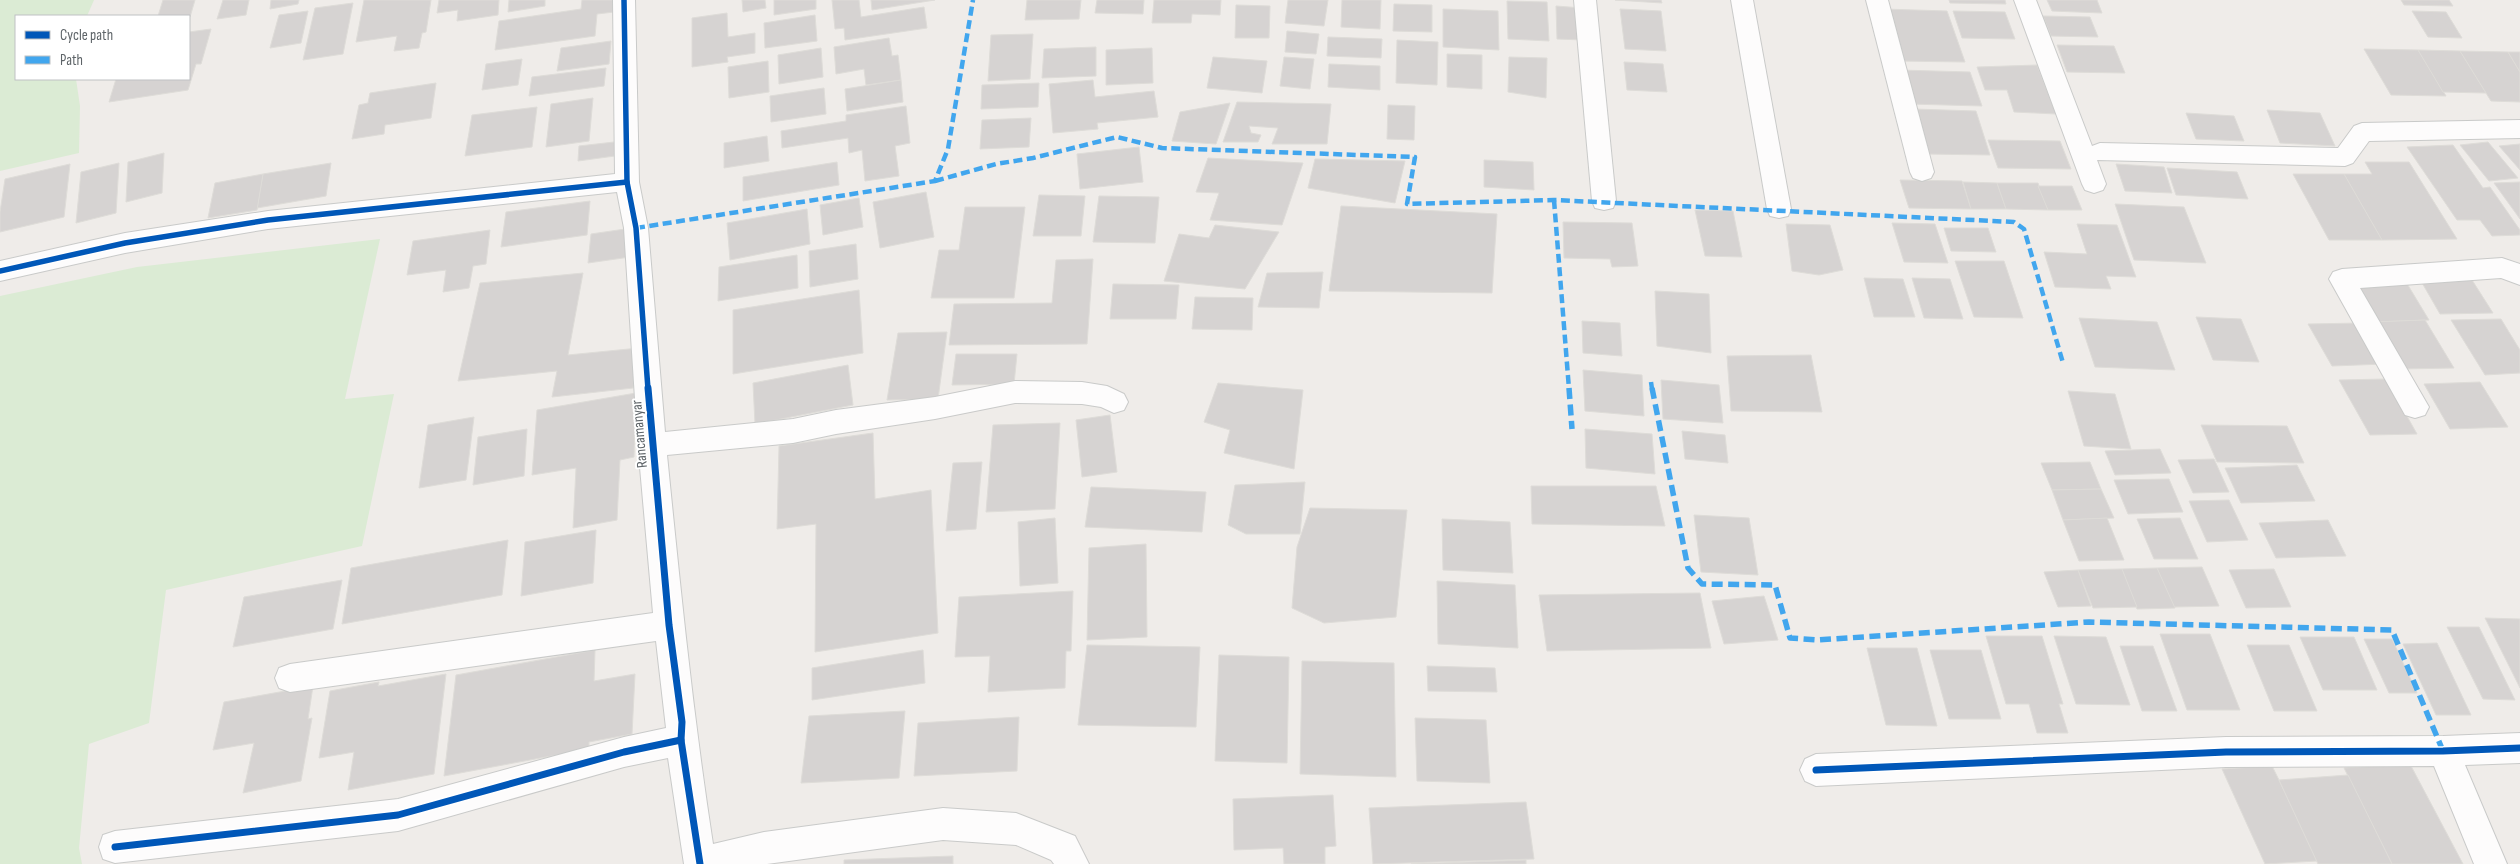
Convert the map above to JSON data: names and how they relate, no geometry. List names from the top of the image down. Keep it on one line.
{"streets":{"street":["Rancamanyar"]},"legend":["Cycle path","Path"]}
